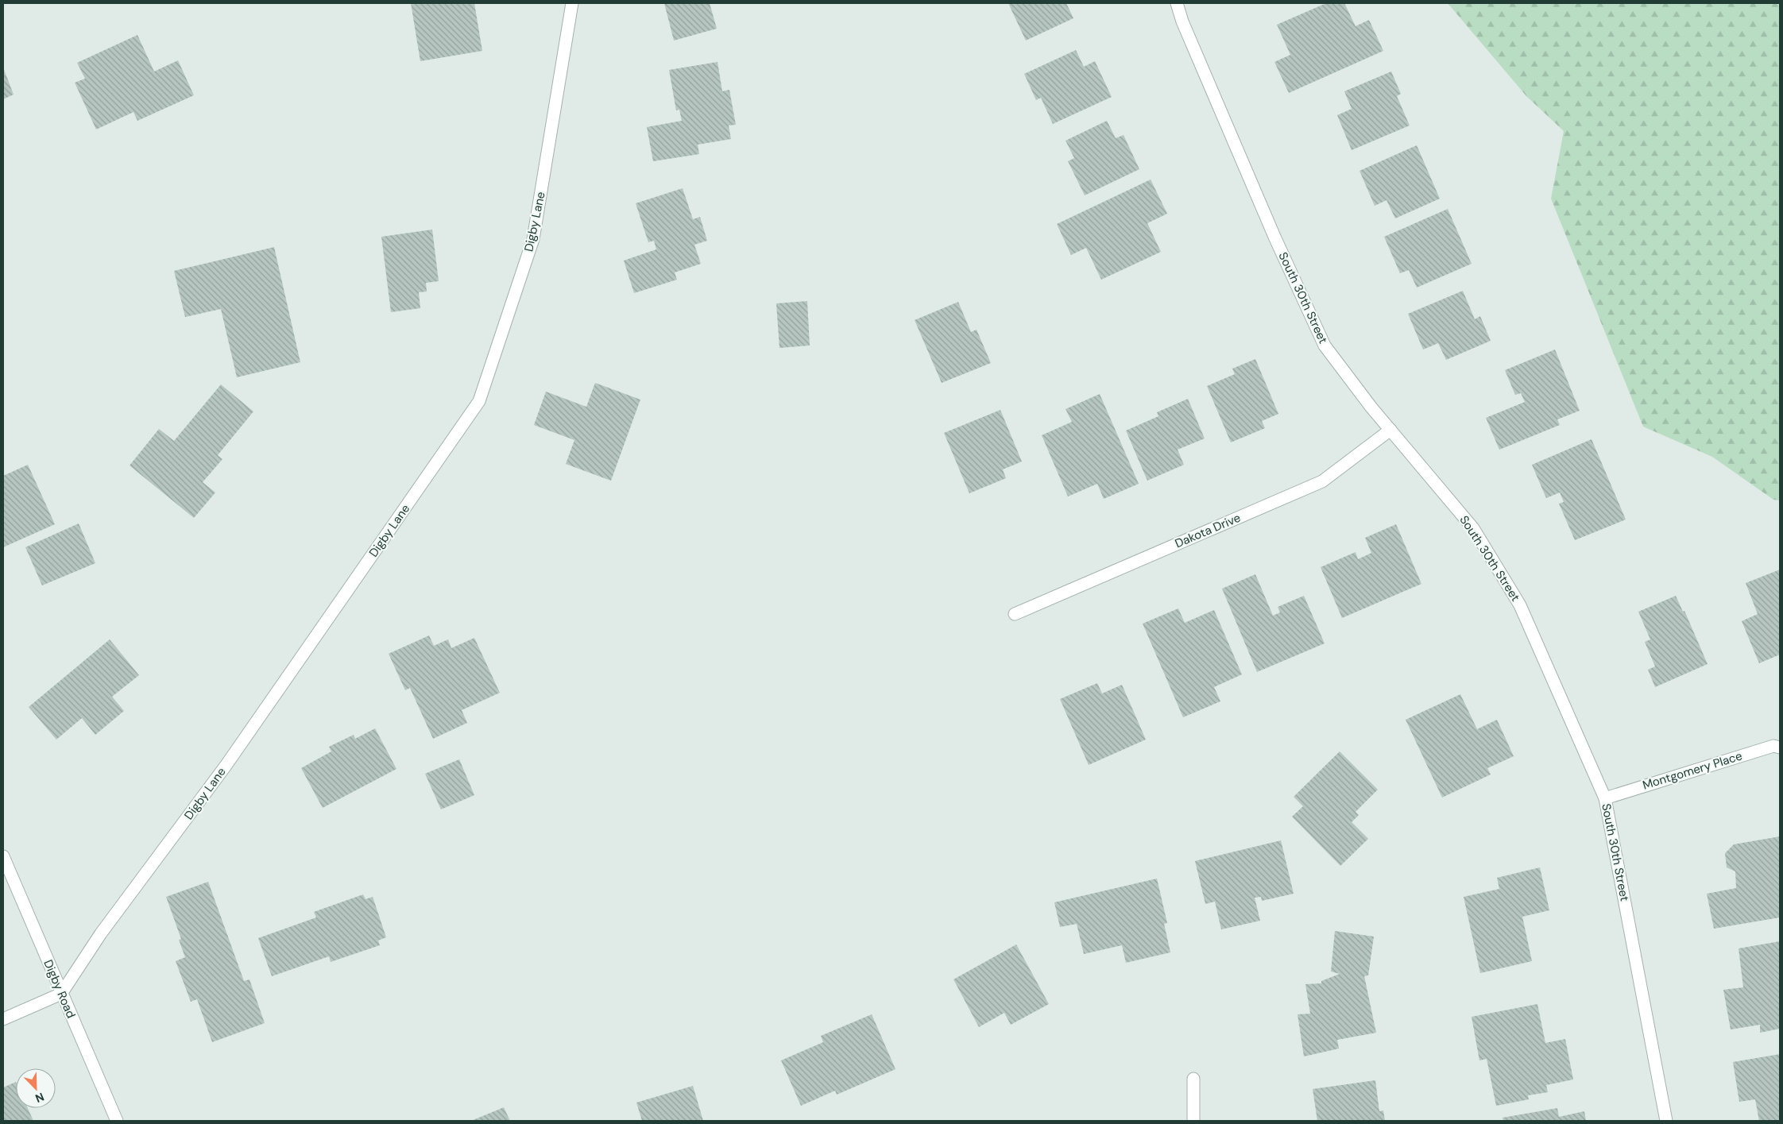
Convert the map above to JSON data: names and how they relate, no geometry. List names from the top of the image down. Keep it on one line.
{"streets":{"street":["Digby Lane","South 30th Street","Dakota Drive","Montgomery Place","Digby Road"]},"crossings":[["Digby Lane","Digby Road"],["South 30th Street","Dakota Drive"],["South 30th Street","Montgomery Place"]],"north":"bottom right"}
